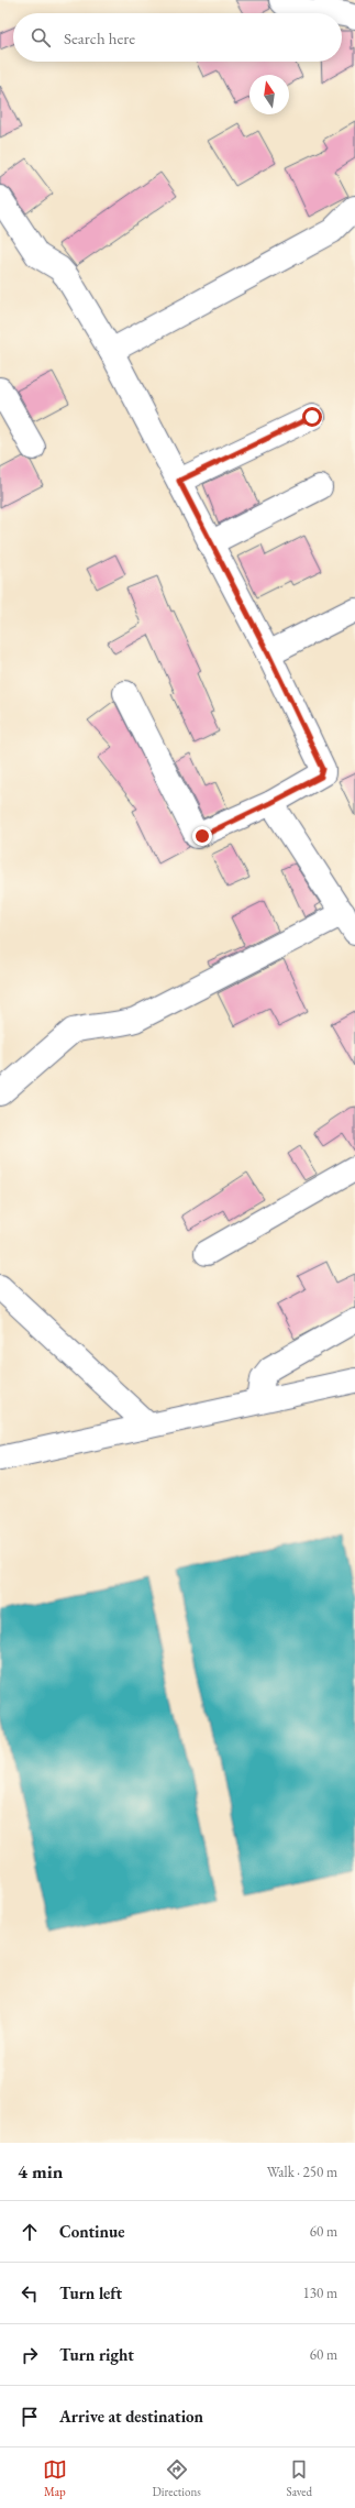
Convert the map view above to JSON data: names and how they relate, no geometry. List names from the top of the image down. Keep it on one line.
{"north":"top","page":{"search":"Search here","heading":["4 min","Walk · 250 m"],"list":[["Continue","60 m"],["Turn left","130 m"],["Turn right","60 m"],"Arrive at destination"],"nav":["Map","Directions","Saved"]}}
